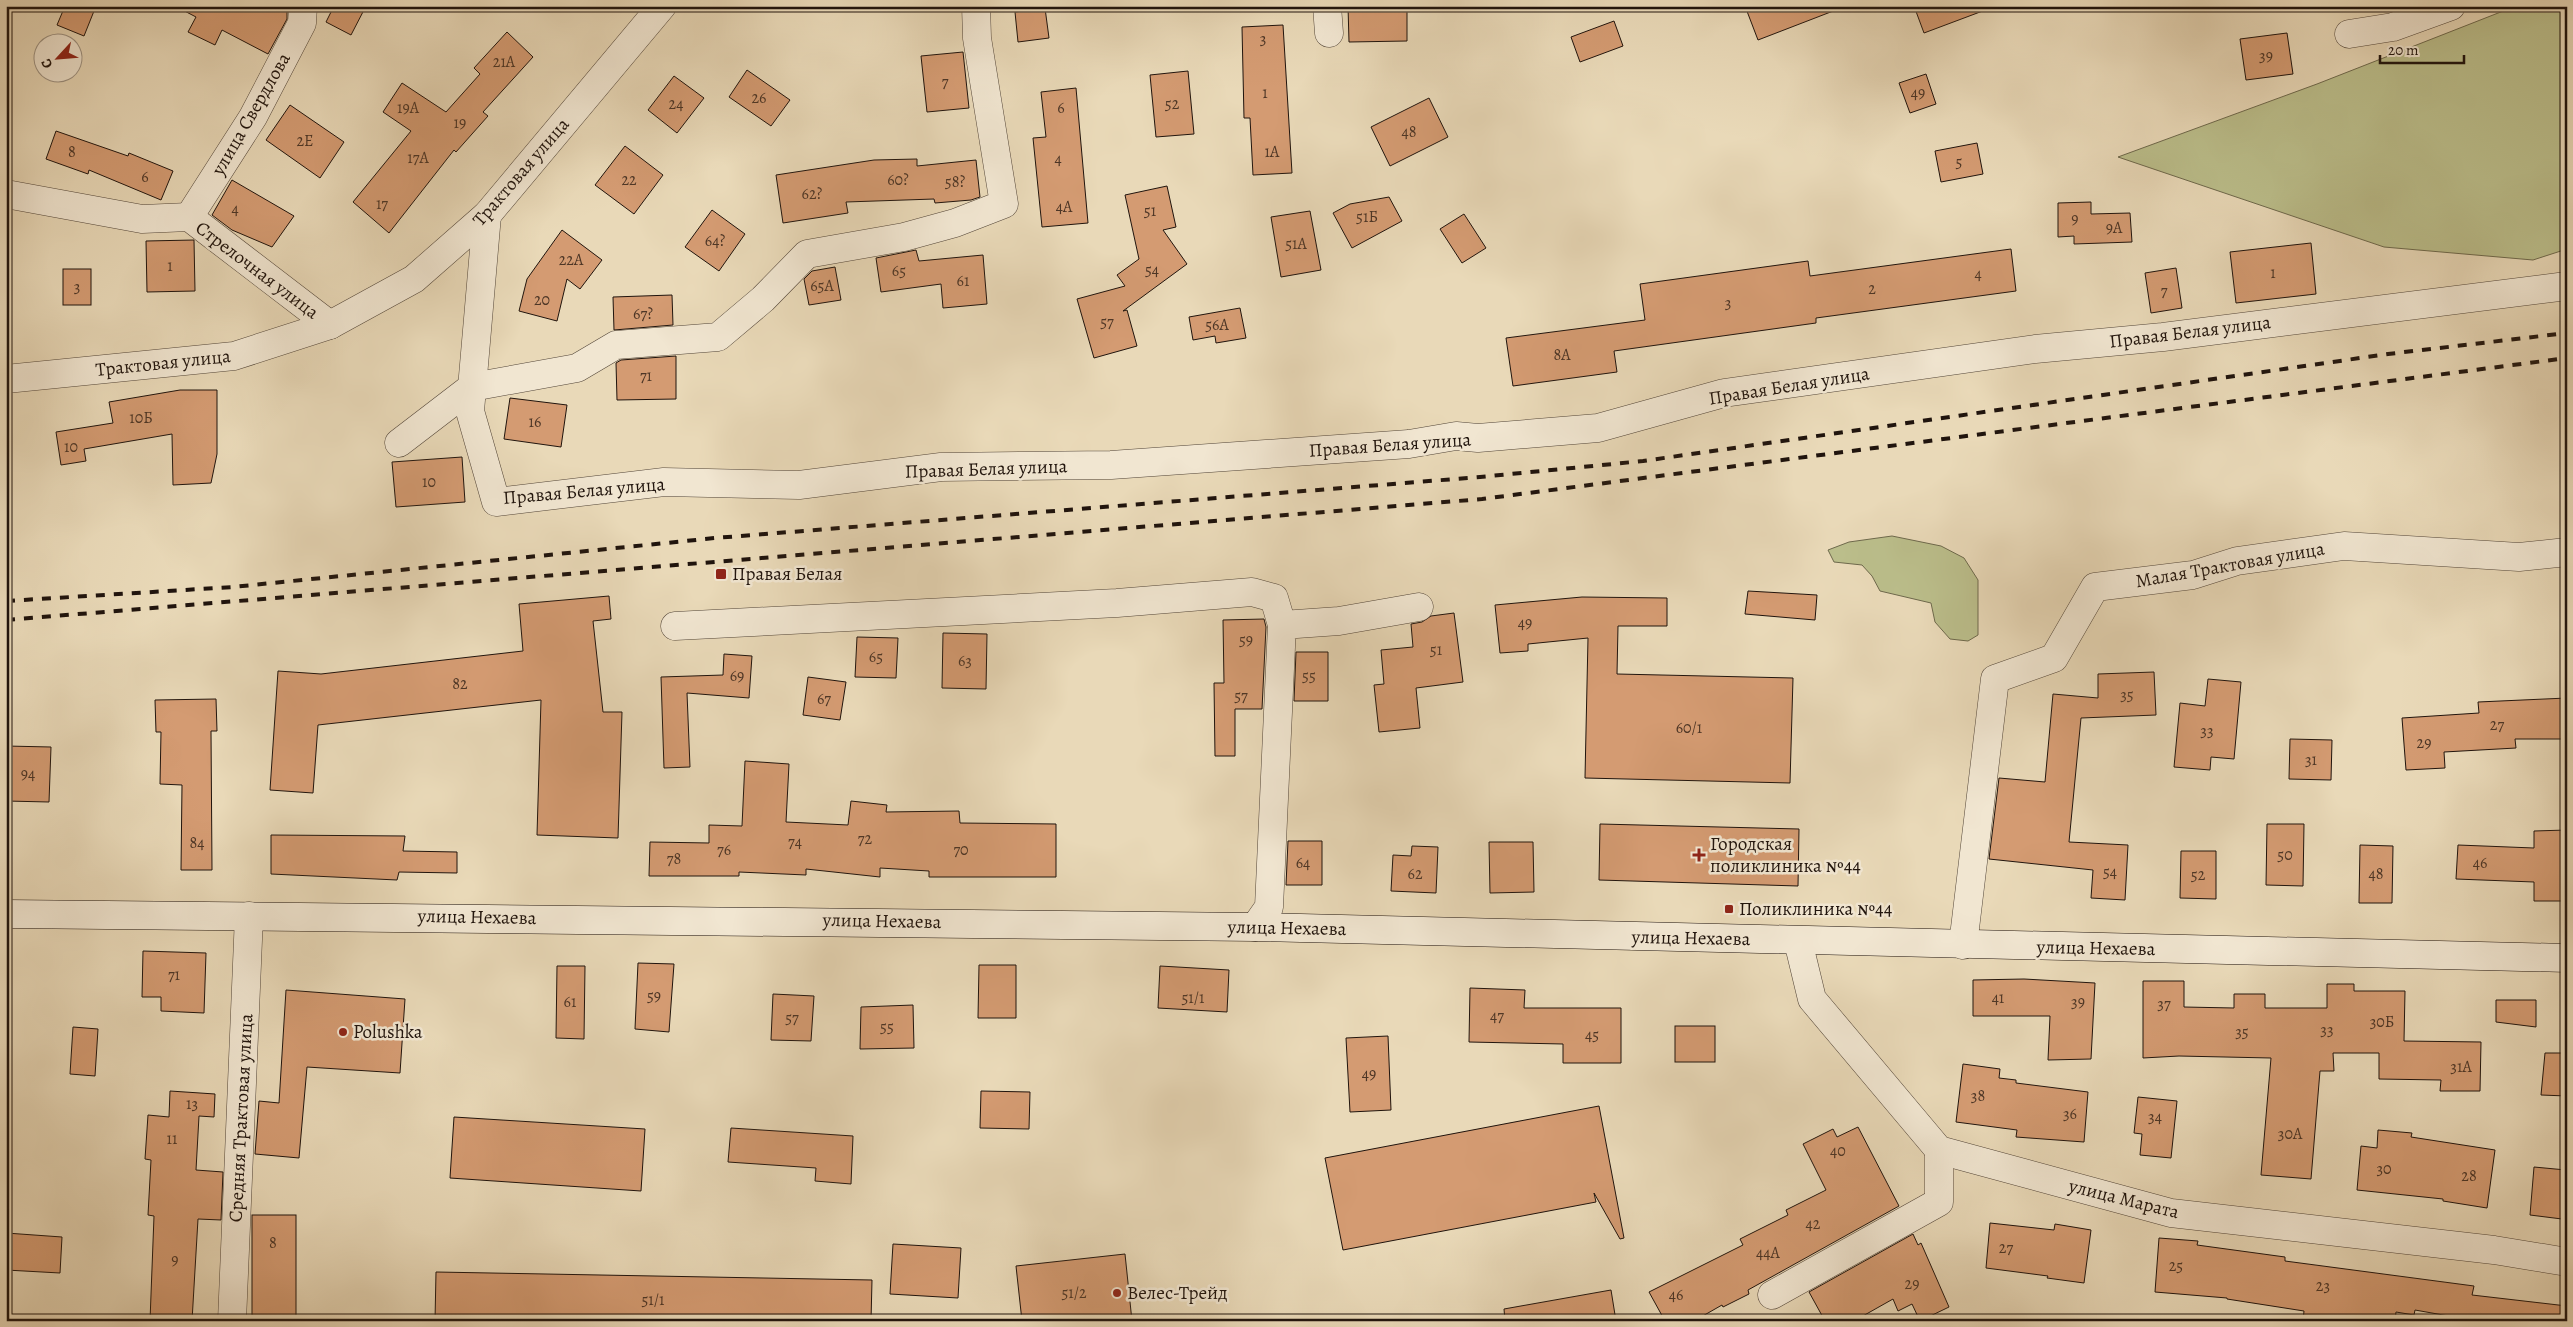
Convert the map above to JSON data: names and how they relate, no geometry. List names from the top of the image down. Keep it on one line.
{"streets":{"street":["улица Свердлова","Трактовая улица","Стрелочная улица","Правая Белая улица","Малая Трактовая улица","улица Нехаева","Средняя Трактовая улица","улица Марата"]},"crossings":[["улица Свердлова","Стрелочная улица"],["Трактовая улица","Стрелочная улица"],["Трактовая улица","Правая Белая улица"],["Малая Трактовая улица","улица Нехаева"],["улица Нехаева","Средняя Трактовая улица"]],"places":{"transit":["Правая Белая","Поликлиника №44"],"health":["Городская поликлиника №44"],"other":["Polushka","Велес-Трейд"]},"house_numbers":["3","39","21А","7","1","49","26","24","52","19А","6","19","48","2Е","8","1А","17А","4","5","6","22","60?","58?","62?","17","4А","4","51","51Б","9","9А","64?","51А","22А","1","54","65","1","4","61","65А","3","2","7","20","3","67?","57","56А","8А","71","10Б","16","10","10","49","59","51","65","63","69","55","82","35","57","67","27","60/1","33","29","31","94","72","74","84","76","70","50","78","64","46","54","62","48","52","71","59","51/1","41","61","39","37","47","57","30Б","55","33","35","45","31А","49","38","13","36","34","30А","11","40","30","28","42","8","27","44А","9","25","29","23","51/2","46","51/1"],"scale_bar":"20 m","north":"bottom left"}
